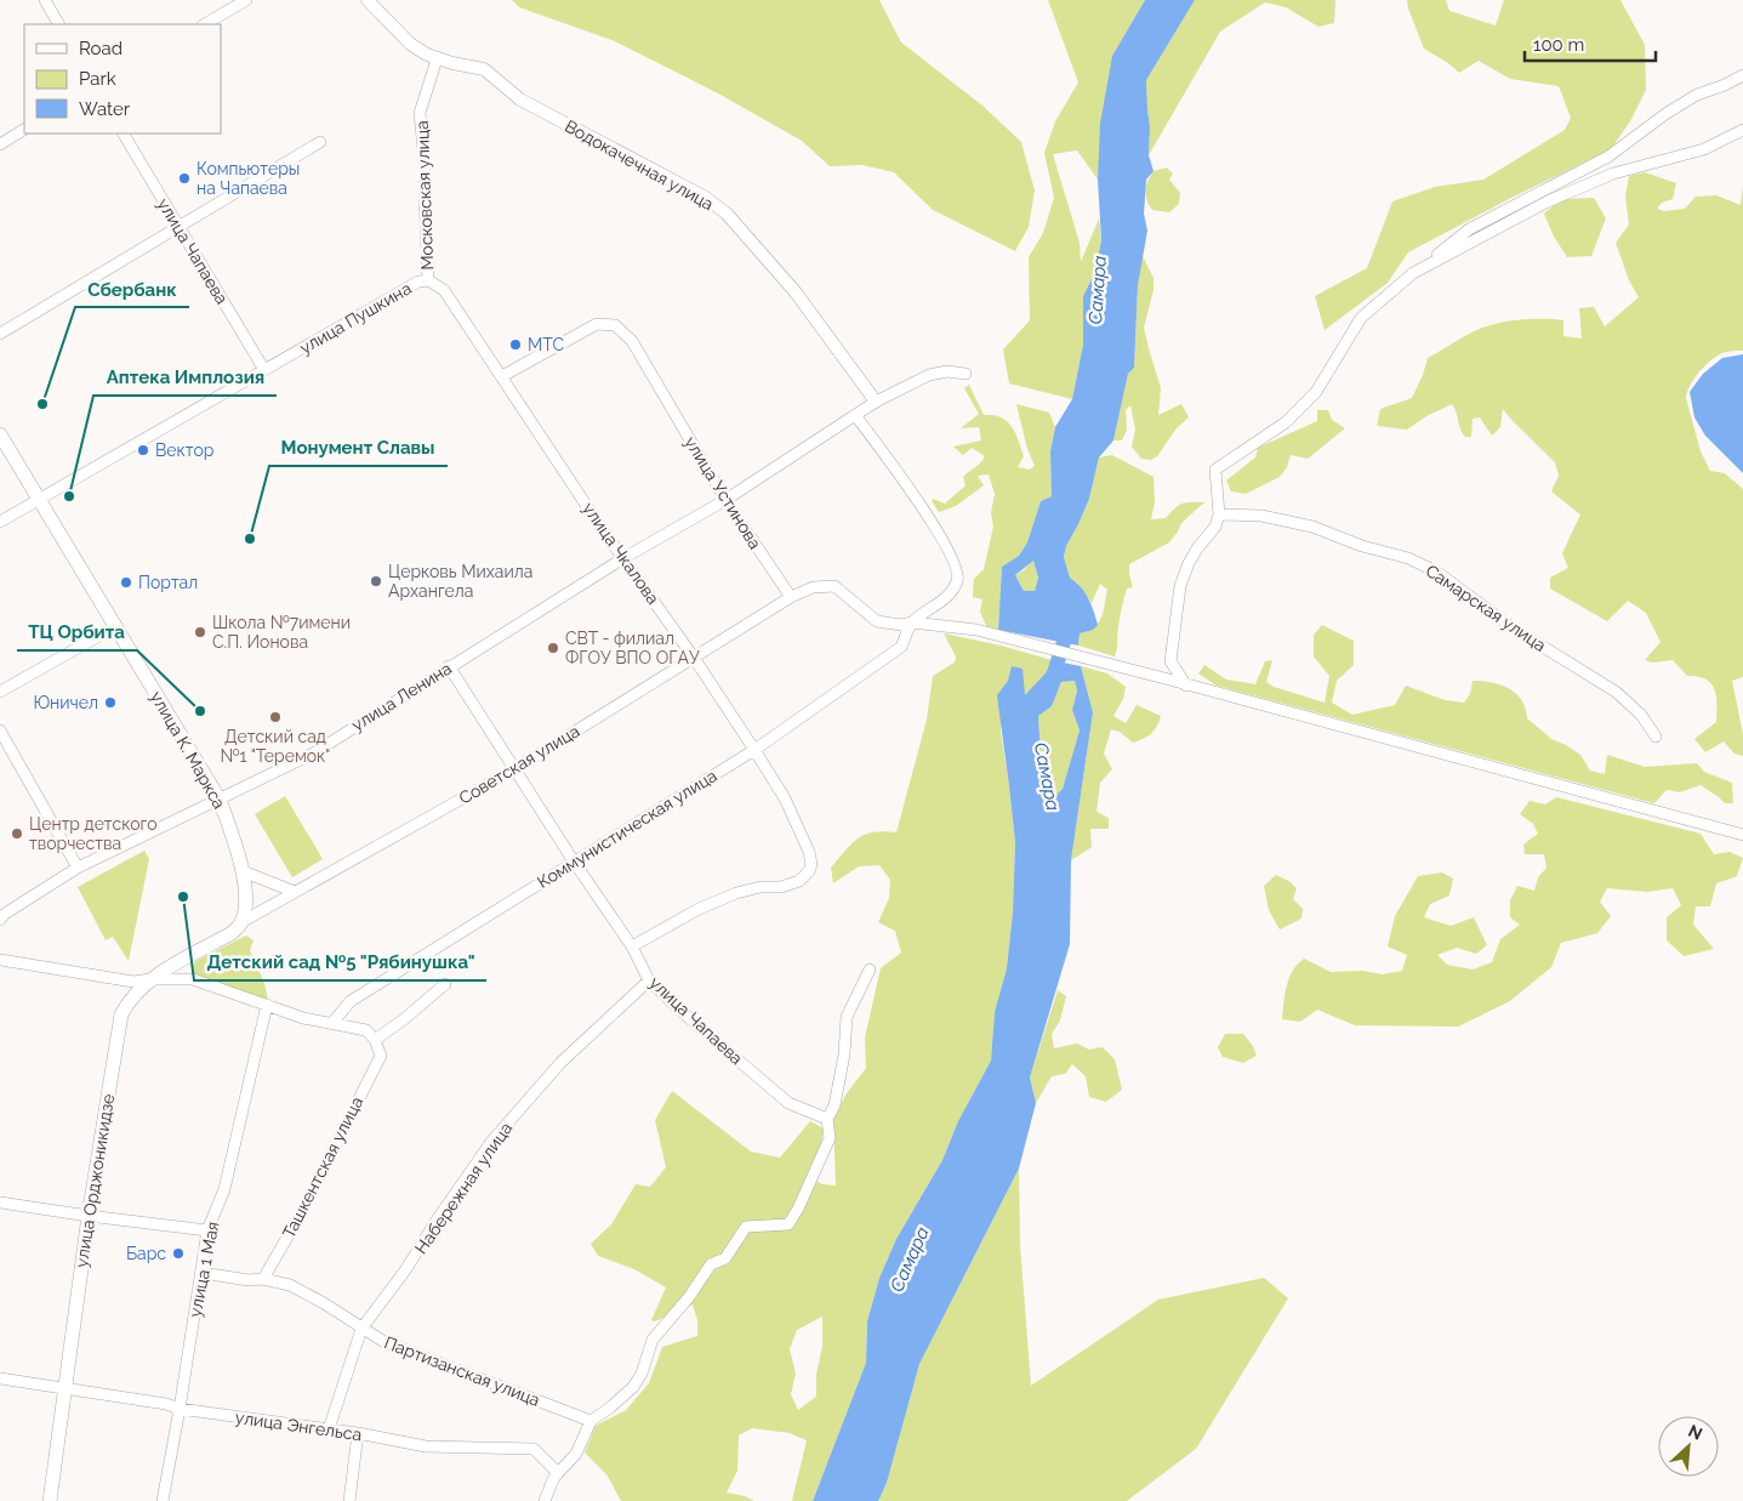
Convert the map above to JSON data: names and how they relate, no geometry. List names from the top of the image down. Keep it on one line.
{"streets":{"main road":["улица К. Маркса","улица Орджоникидзе"],"street":["Водокачечная улица","Московская улица","улица Чапаева","улица Пушкина","улица Устинова","улица Чкалова","Самарская улица","улица Ленина","Советская улица","Коммунистическая улица","Ташкентская улица","Набережная улица","улица 1 Мая","Партизанская улица","улица Энгельса"]},"crossings":[["Водокачечная улица","Московская улица"],["Водокачечная улица","улица Ленина"],["Московская улица","улица Пушкина"],["Московская улица","улица Чкалова"],["улица Чапаева","улица Пушкина"],["улица Чапаева","улица Чкалова"],["улица Чапаева","улица Ленина"],["улица Чапаева","Советская улица"],["улица Чапаева","Коммунистическая улица"],["улица Чапаева","Набережная улица"],["улица Пушкина","улица Чкалова"],["улица Пушкина","улица К. Маркса"],["улица Устинова","улица Чкалова"],["улица Устинова","улица Ленина"],["улица Устинова","Советская улица"],["улица Чкалова","улица Ленина"],["улица Чкалова","Советская улица"],["улица Чкалова","Коммунистическая улица"],["улица Ленина","улица К. Маркса"],["улица К. Маркса","Советская улица"],["улица К. Маркса","улица Орджоникидзе"],["Советская улица","улица Орджоникидзе"],["Ташкентская улица","Партизанская улица"],["улица Орджоникидзе","улица Энгельса"],["Набережная улица","Партизанская улица"],["Набережная улица","улица Энгельса"],["улица 1 Мая","Партизанская улица"],["улица 1 Мая","улица Энгельса"]],"water":["Самара"],"places":["Компьютеры на Чапаева","МТС","Сбербанк","Вектор","Аптека Имплозия","Монумент Славы","Церковь Михаила Архангела","Портал","Школа №7имени С.П. Ионова","СВТ - филиал ФГОУ ВПО ОГАУ","Юничел","ТЦ Орбита","Детский сад №1 \"Теремок\"","Центр детского творчества","Детский сад №5 \"Рябинушка\"","Барс"],"legend":["Road","Park","Water"],"scale_bar":"100 m","north":"top right"}
